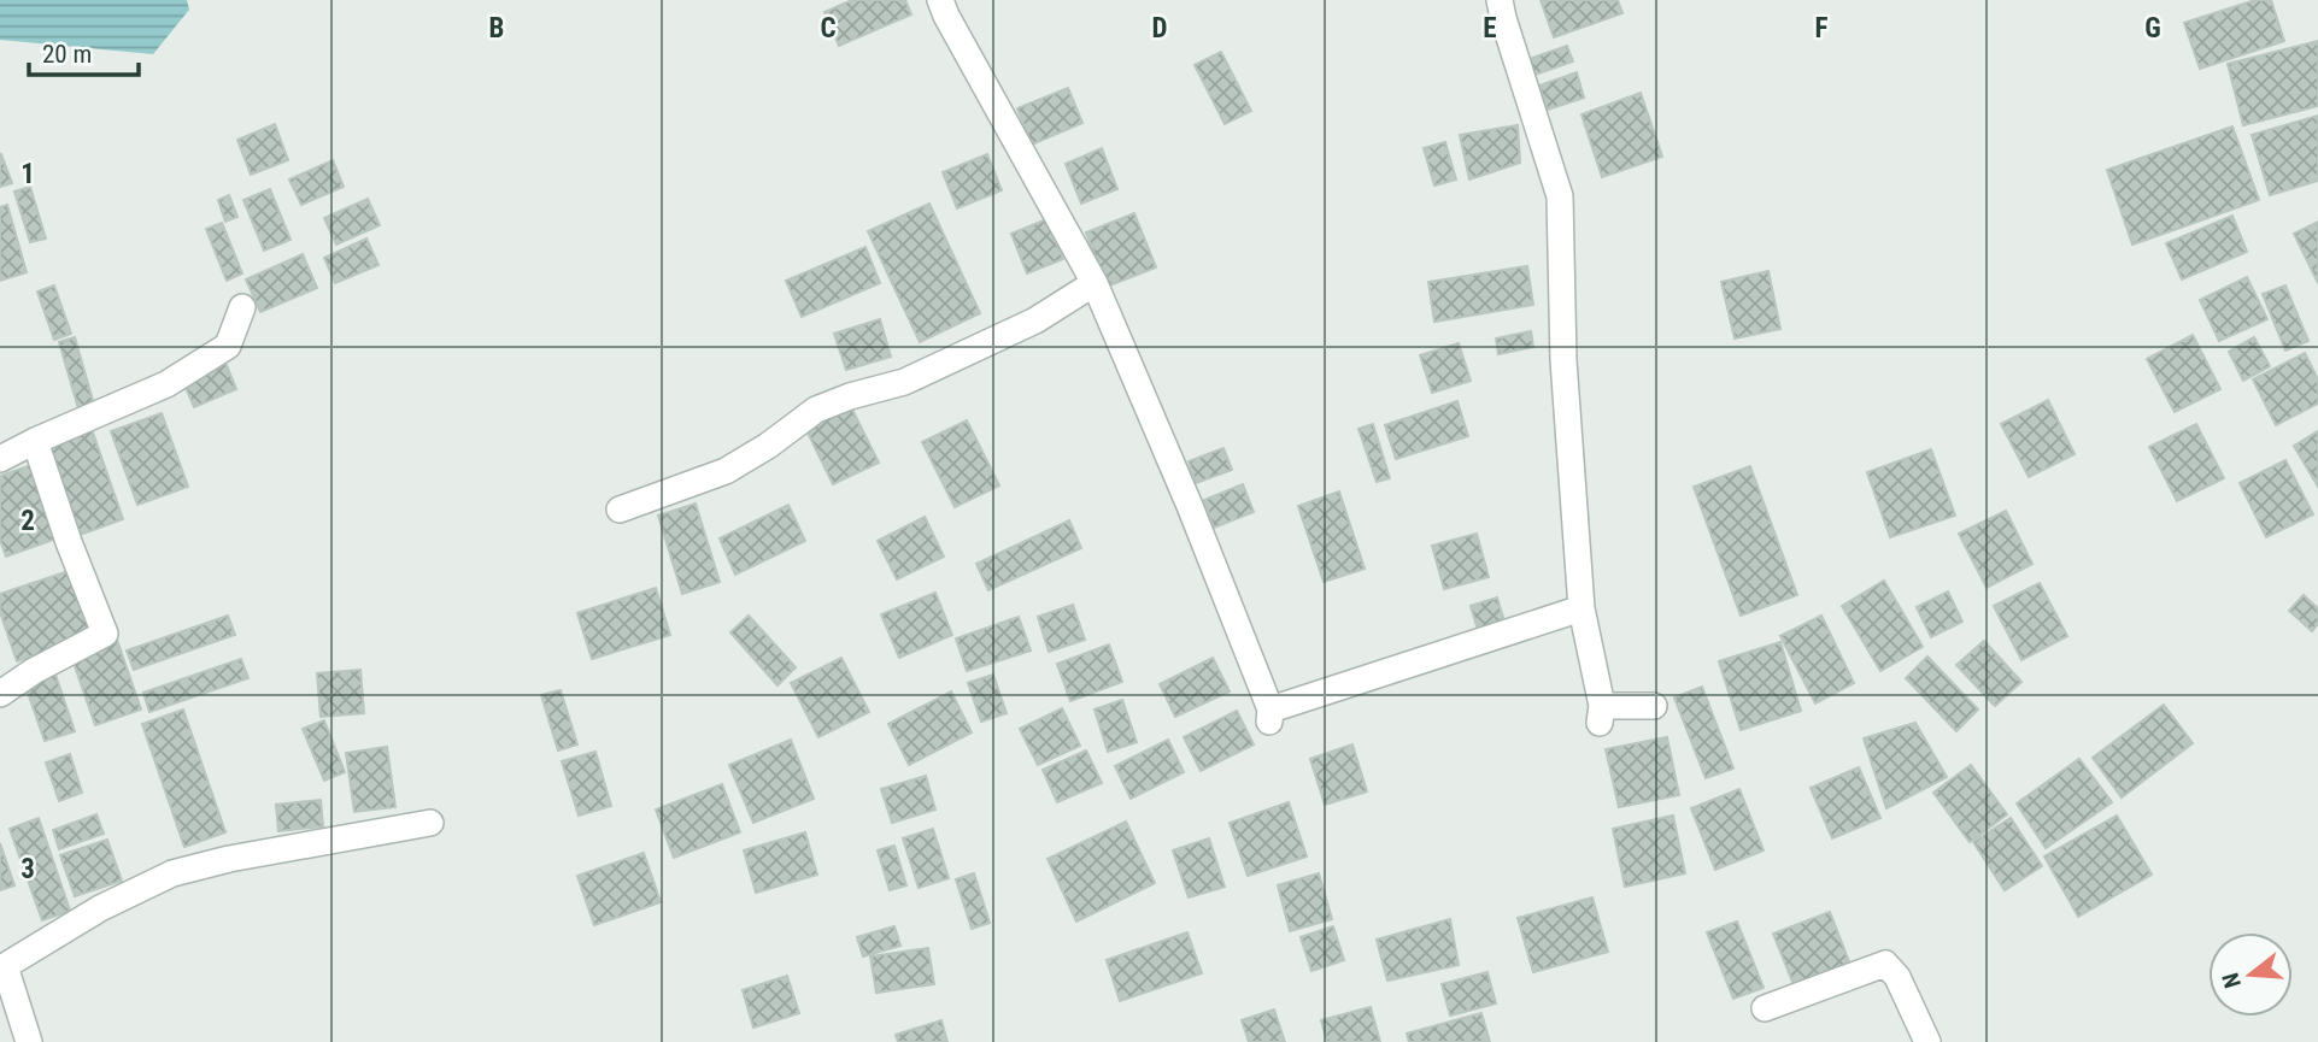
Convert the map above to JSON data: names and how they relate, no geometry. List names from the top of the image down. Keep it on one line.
{"scale_bar":"20 m","north":"left","grid":{"columns":["B","C","D","E","F","G"],"rows":["1","2","3"]}}
